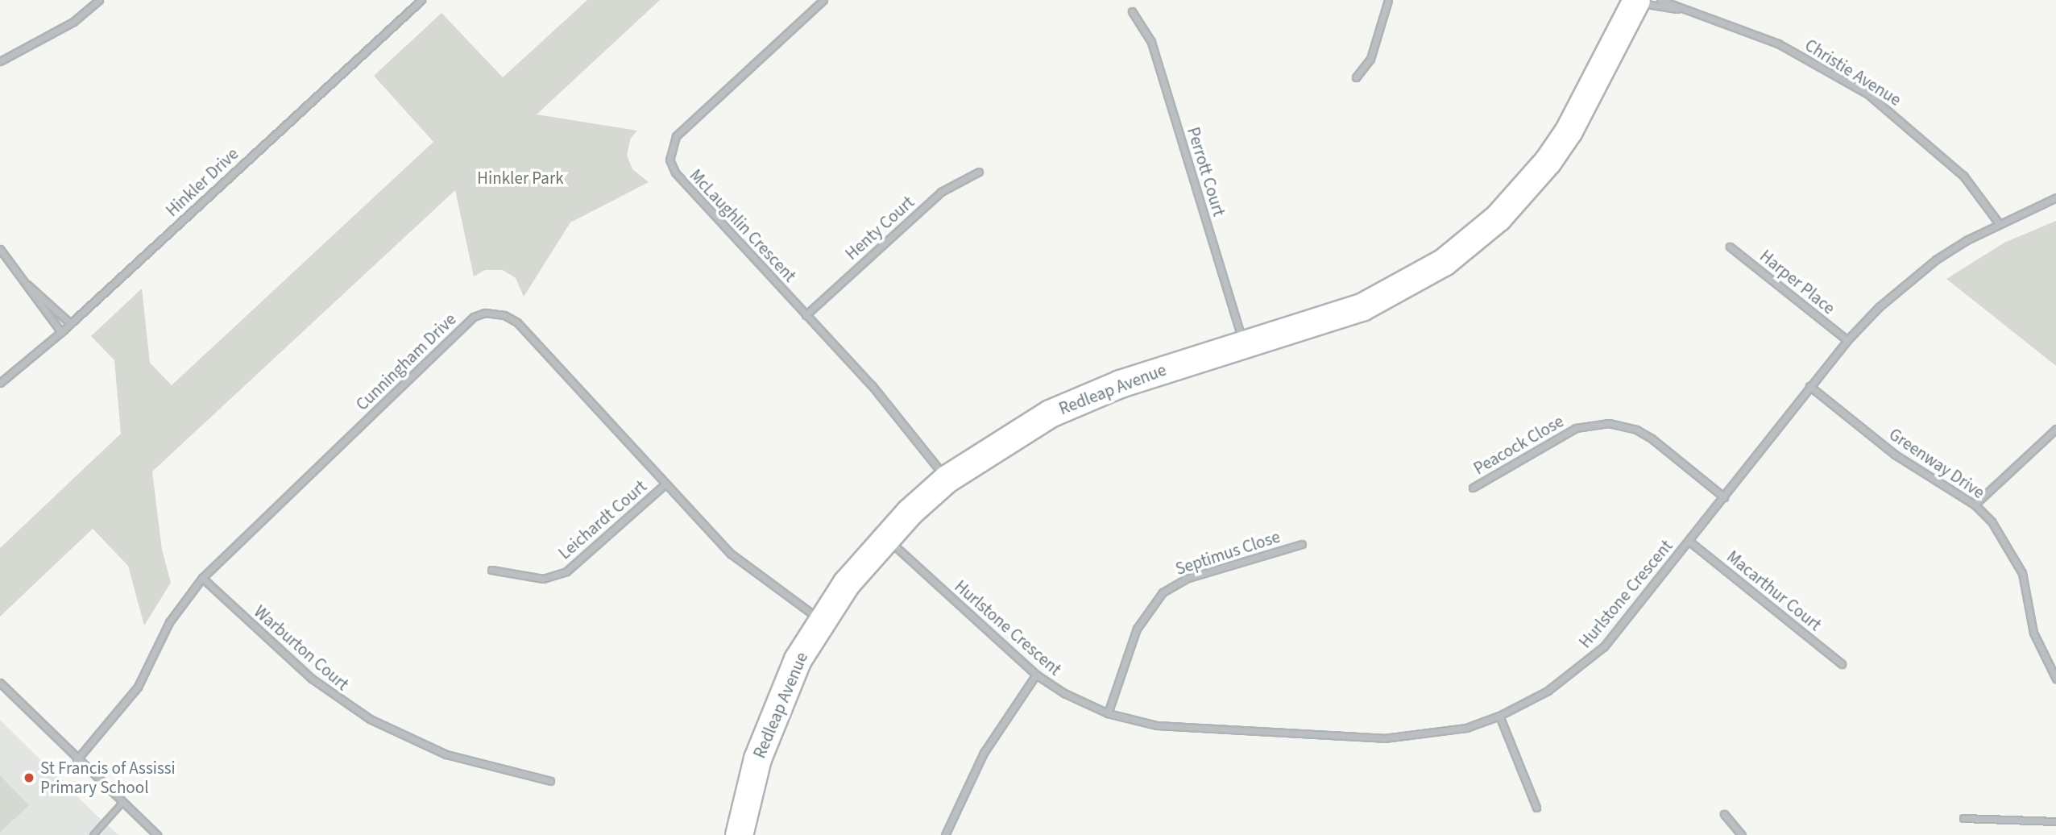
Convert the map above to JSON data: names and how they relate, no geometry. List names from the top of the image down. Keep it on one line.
{"streets":{"street":["Christie Avenue","Perrott Court","Hinkler Drive","McLaughlin Crescent","Henty Court","Harper Place","Cunningham Drive","Redleap Avenue","Peacock Close","Greenway Drive","Leichardt Court","Septimus Close","Macarthur Court","Hurlstone Crescent","Warburton Court"]},"crossings":[["Christie Avenue","Redleap Avenue"],["Christie Avenue","Hurlstone Crescent"],["Perrott Court","Redleap Avenue"],["McLaughlin Crescent","Henty Court"],["McLaughlin Crescent","Redleap Avenue"],["Harper Place","Hurlstone Crescent"],["Cunningham Drive","Redleap Avenue"],["Cunningham Drive","Leichardt Court"],["Cunningham Drive","Warburton Court"],["Redleap Avenue","Hurlstone Crescent"],["Peacock Close","Hurlstone Crescent"],["Greenway Drive","Hurlstone Crescent"],["Septimus Close","Hurlstone Crescent"],["Macarthur Court","Hurlstone Crescent"]],"parks":["Hinkler Park"],"places":["St Francis of Assissi Primary School"]}
